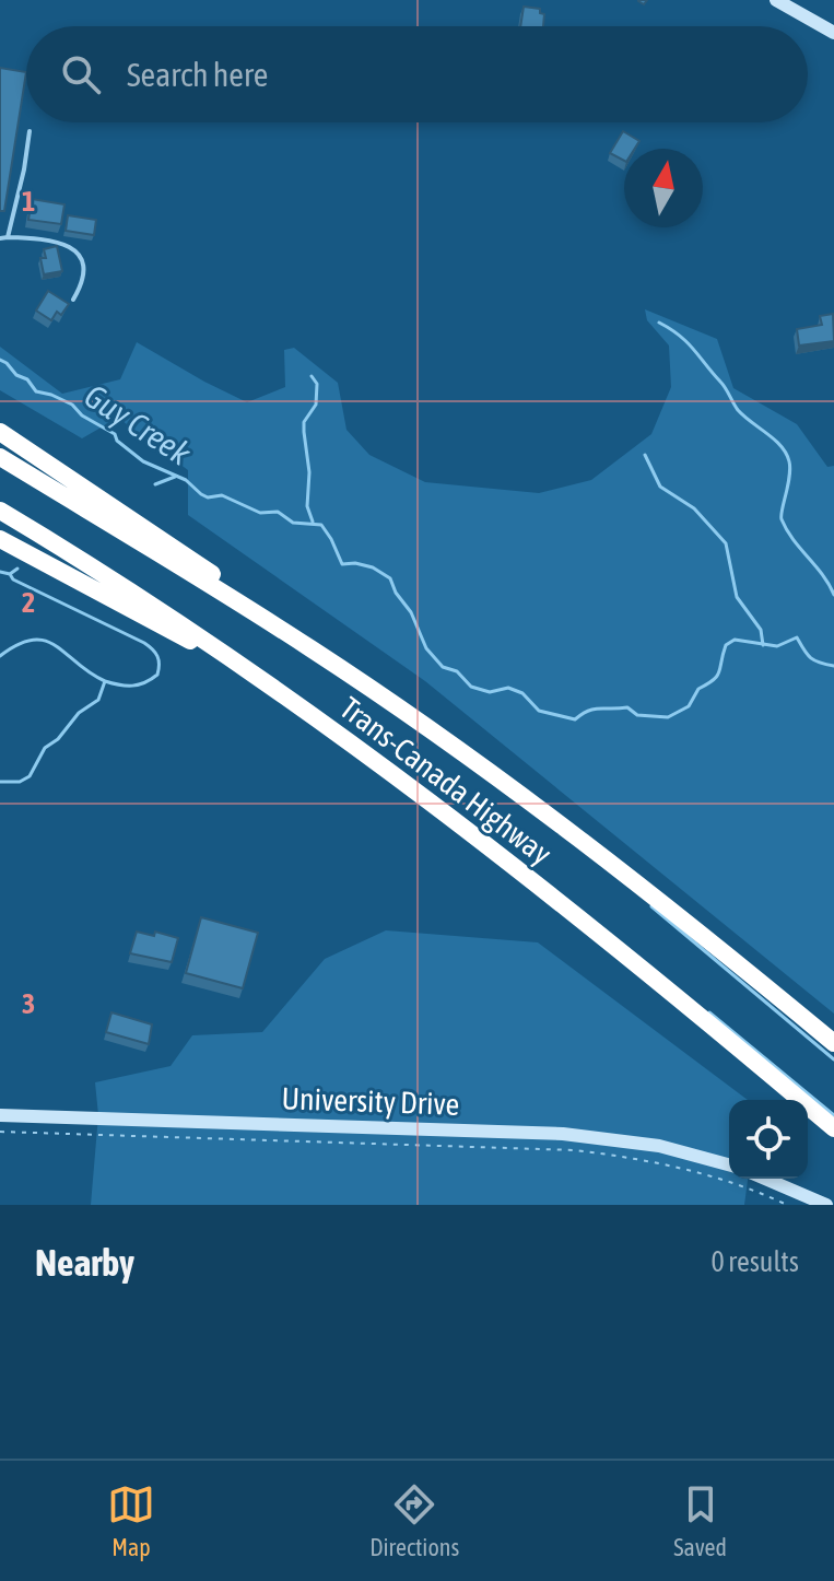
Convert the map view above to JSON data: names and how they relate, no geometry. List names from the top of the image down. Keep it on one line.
{"streets":{"highway":["Trans-Canada Highway"],"street":["University Drive"]},"water":["Guy Creek"],"north":"top","page":{"search":"Search here","heading":["Nearby","0 results"],"nav":["Map","Directions","Saved"]},"grid":{"rows":["1","2","3"]}}
